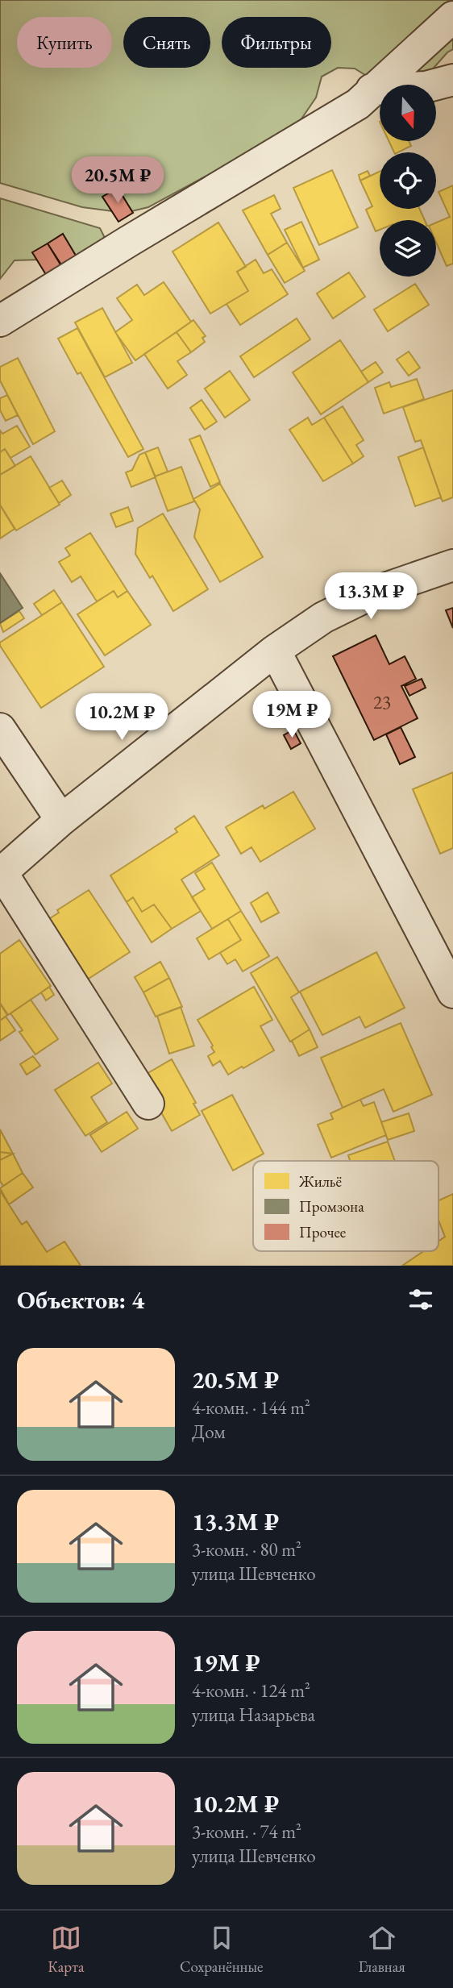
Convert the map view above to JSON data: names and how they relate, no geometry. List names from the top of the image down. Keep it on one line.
{"house_numbers":["23"],"legend":["Жильё","Промзона","Прочее"],"north":"bottom","page":{"chip":["Купить","Снять","Фильтры"],"price":["20.5M ₽","13.3M ₽","19M ₽","10.2M ₽"],"heading":"Объектов: 4","list":[{"name":"20.5M ₽","note":"4-комн. · 144 m² · Дом"},{"name":"13.3M ₽","note":"3-комн. · 80 m² · улица Шевченко"},{"name":"19M ₽","note":"4-комн. · 124 m² · улица Назарьева"},{"name":"10.2M ₽","note":"3-комн. · 74 m² · улица Шевченко"}],"tabs":["Карта","Сохранённые","Главная"]}}
